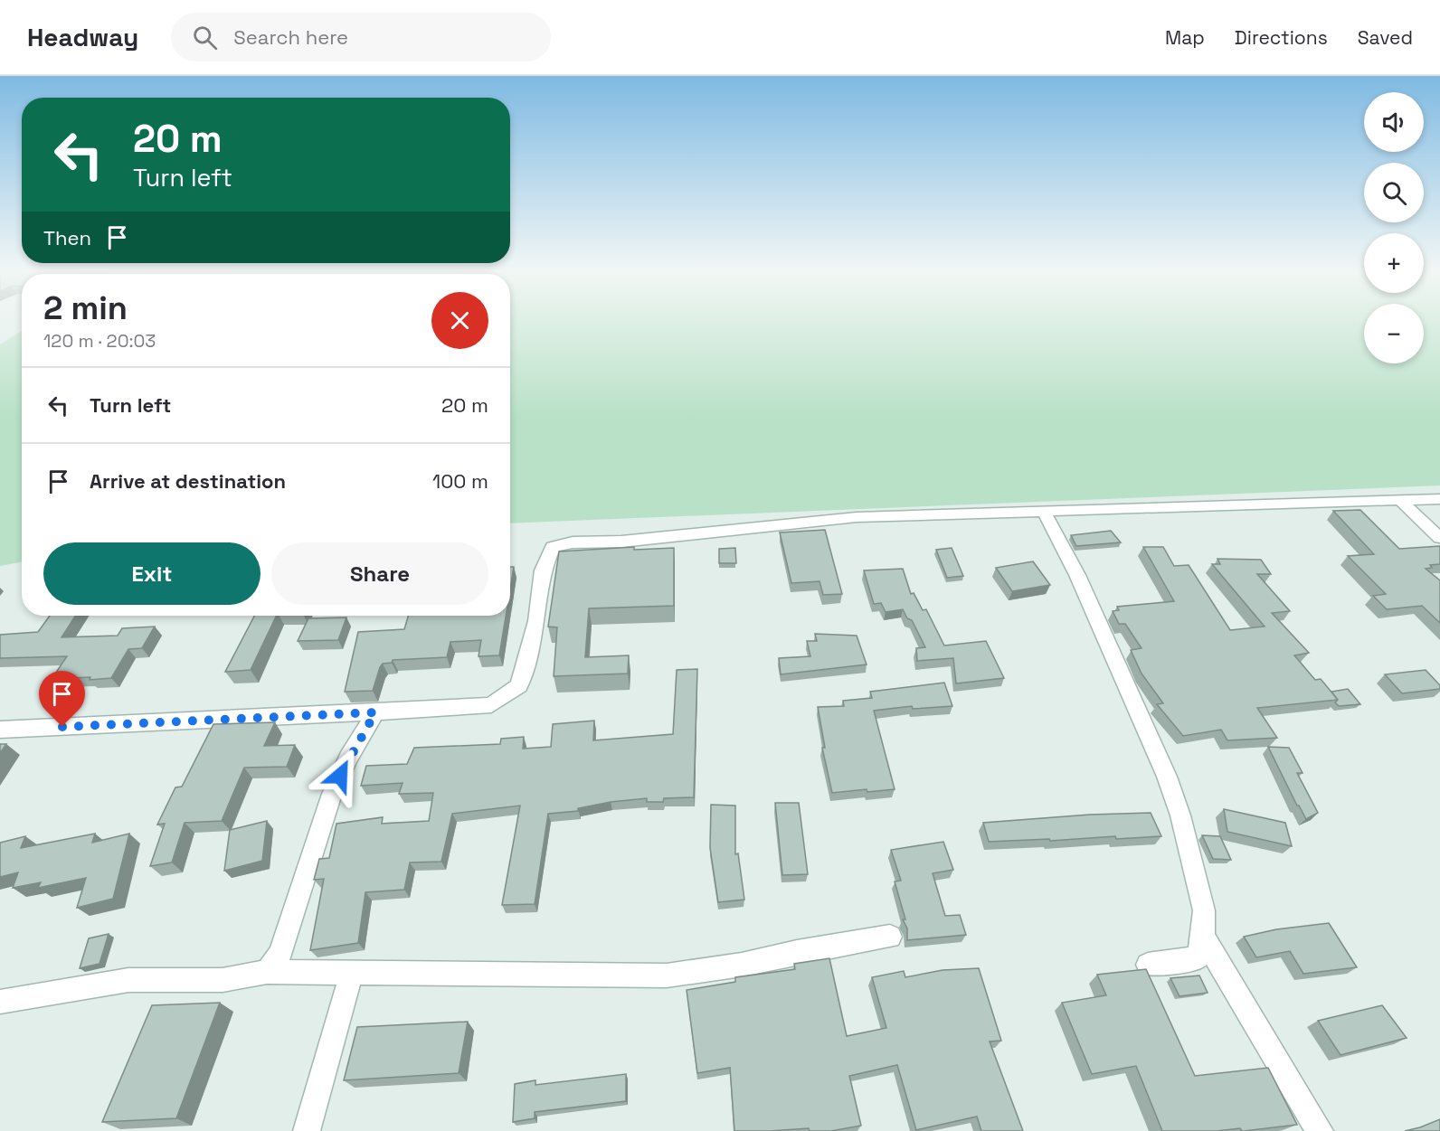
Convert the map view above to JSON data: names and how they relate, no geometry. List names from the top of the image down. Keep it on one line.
{"page":{"header":"Headway","search":"Search here","nav":["Map","Directions","Saved"],"map_buttons":["+","−"],"turn":["20 m","Turn left"],"then":"Then","heading":["2 min","120 m · 20:03"],"list":[{"name":"Turn left","value":"20 m"},{"name":"Arrive at destination","value":"100 m"}],"buttons":["Exit","Share"]}}
